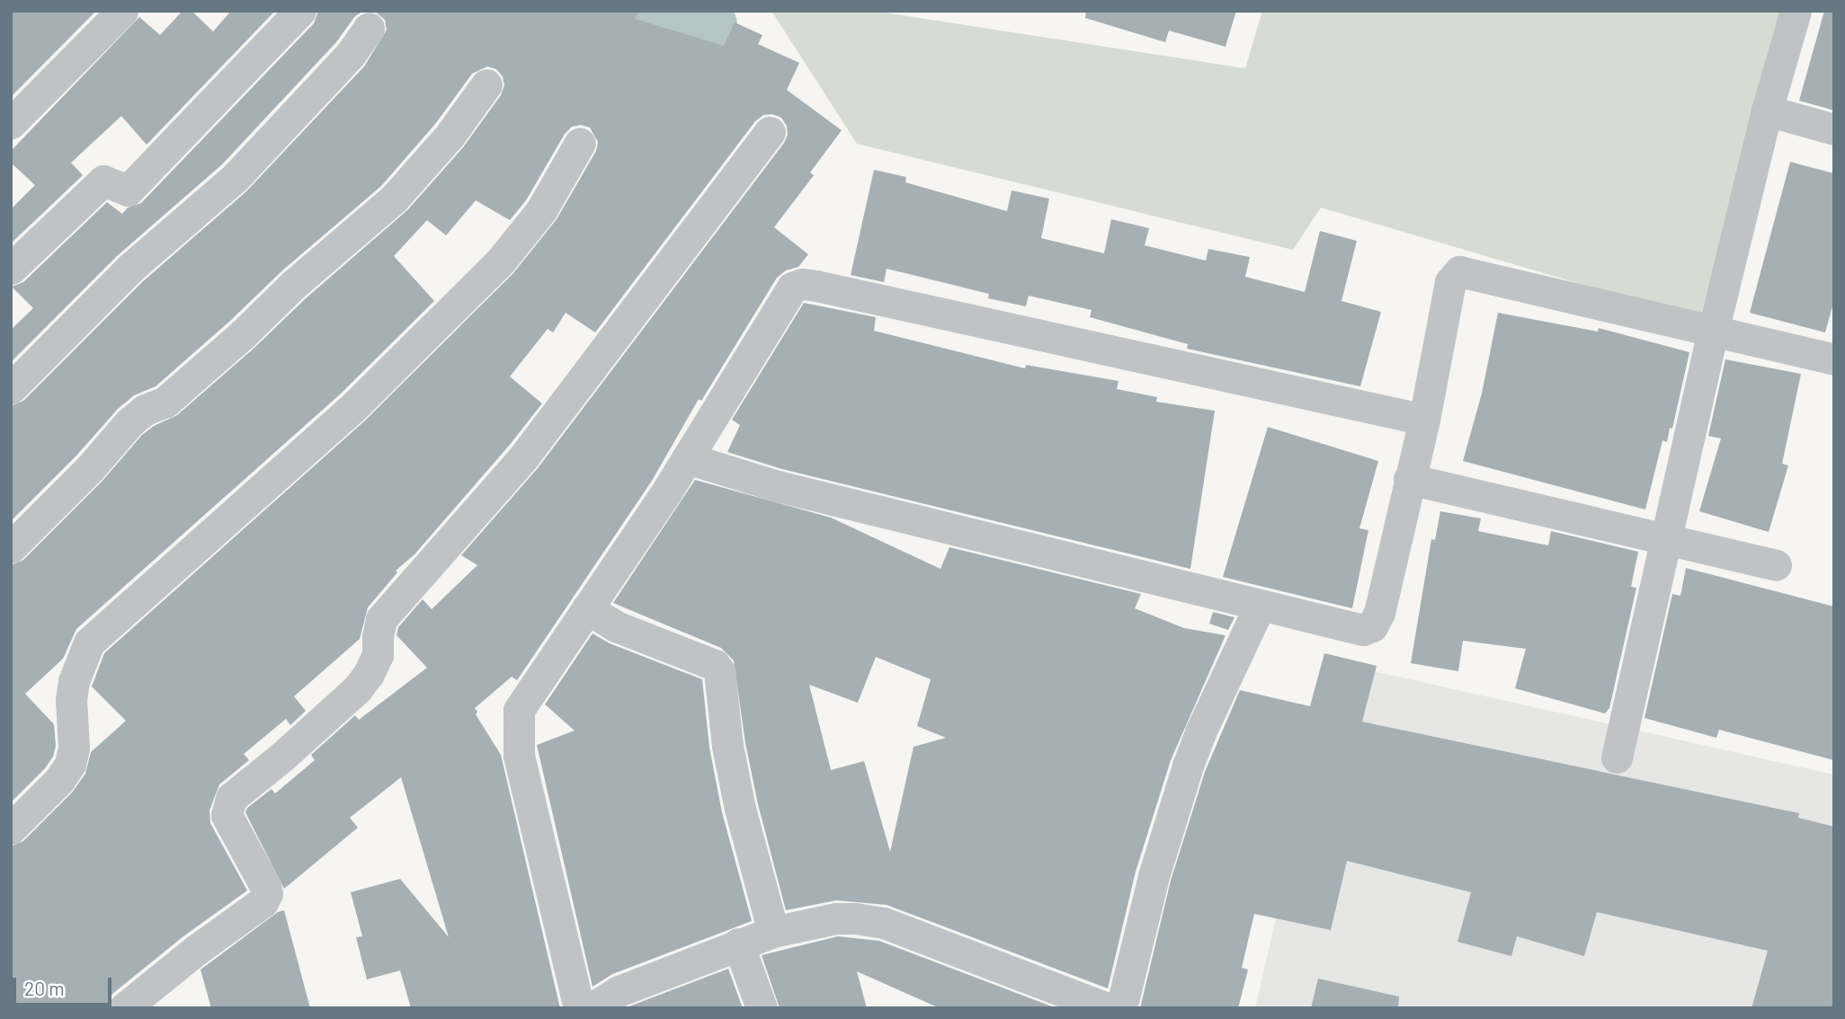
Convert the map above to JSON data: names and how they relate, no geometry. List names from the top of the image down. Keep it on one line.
{"scale_bar":"20 m"}
